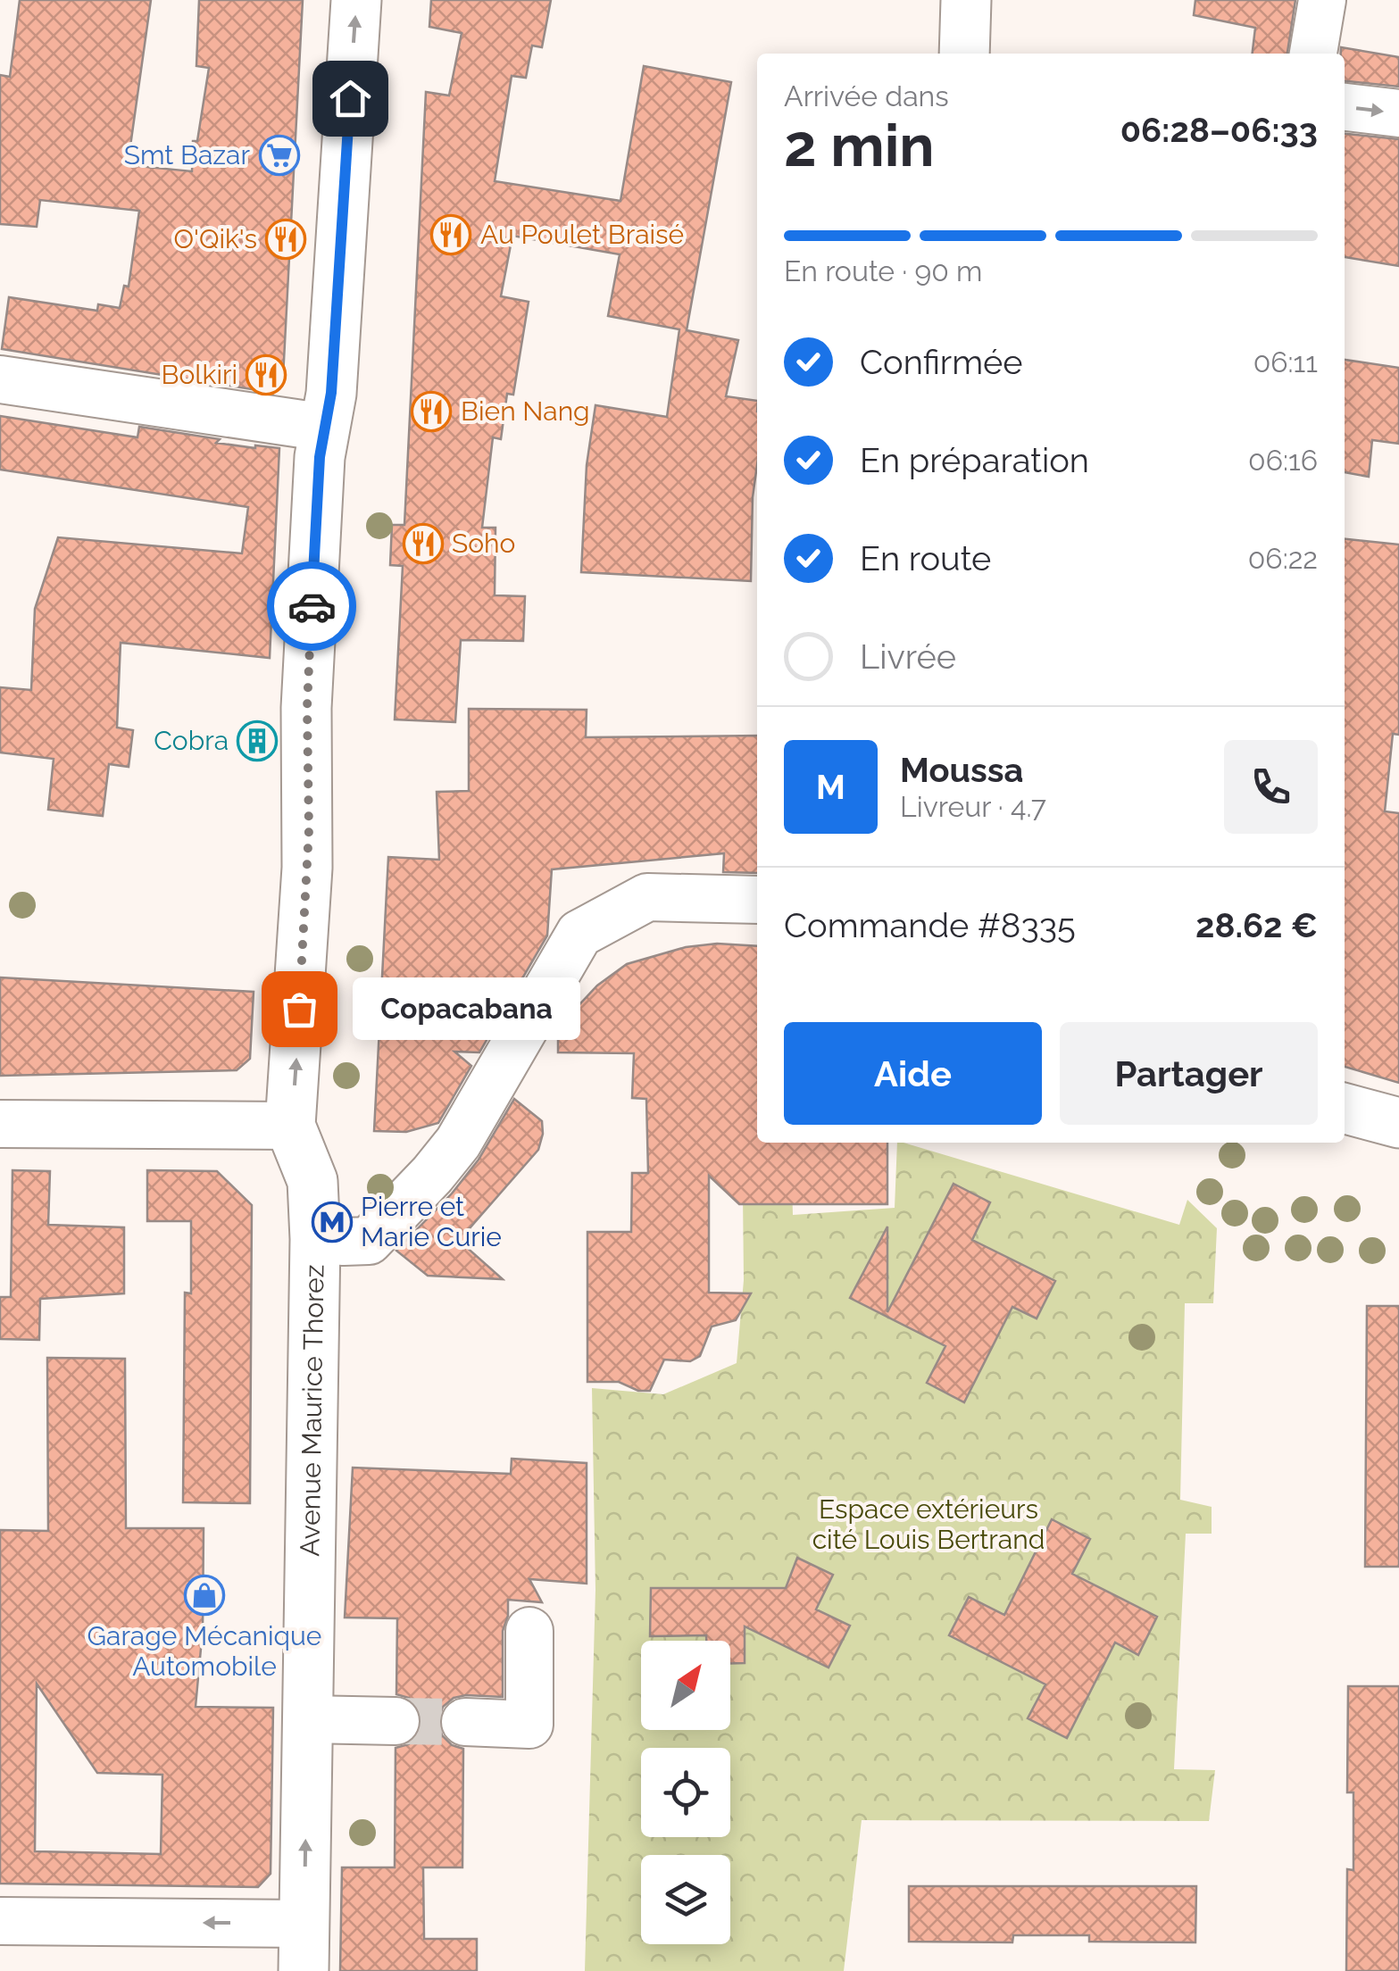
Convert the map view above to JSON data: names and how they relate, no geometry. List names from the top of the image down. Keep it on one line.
{"streets":{"main road":["Avenue Maurice Thorez"]},"one_way":["Avenue Maurice Thorez"],"parks":["Espace extérieurs cité Louis Bertrand"],"places":{"supermarket":["Smt Bazar"],"restaurant":["Au Poulet Braisé","O'Qik's","Bolkiri","Bien Nang","Soho"],"building":["Cobra"],"other":["Copacabana"],"metro station":["Pierre et Marie Curie"],"shop":["Garage Mécanique Automobile"]},"north":"top right","page":{"heading":["2 min","Arrivée dans","06:28–06:33"],"panel":["Moussa","Livreur · 4.7","Commande #8335","28.62 €"],"bar":"En route · 90 m","list":[["Confirmée","06:11"],["En préparation","06:16"],["En route","06:22"],"Livrée"],"round":"M","bubble":"Copacabana","buttons":["Aide","Partager"]}}
